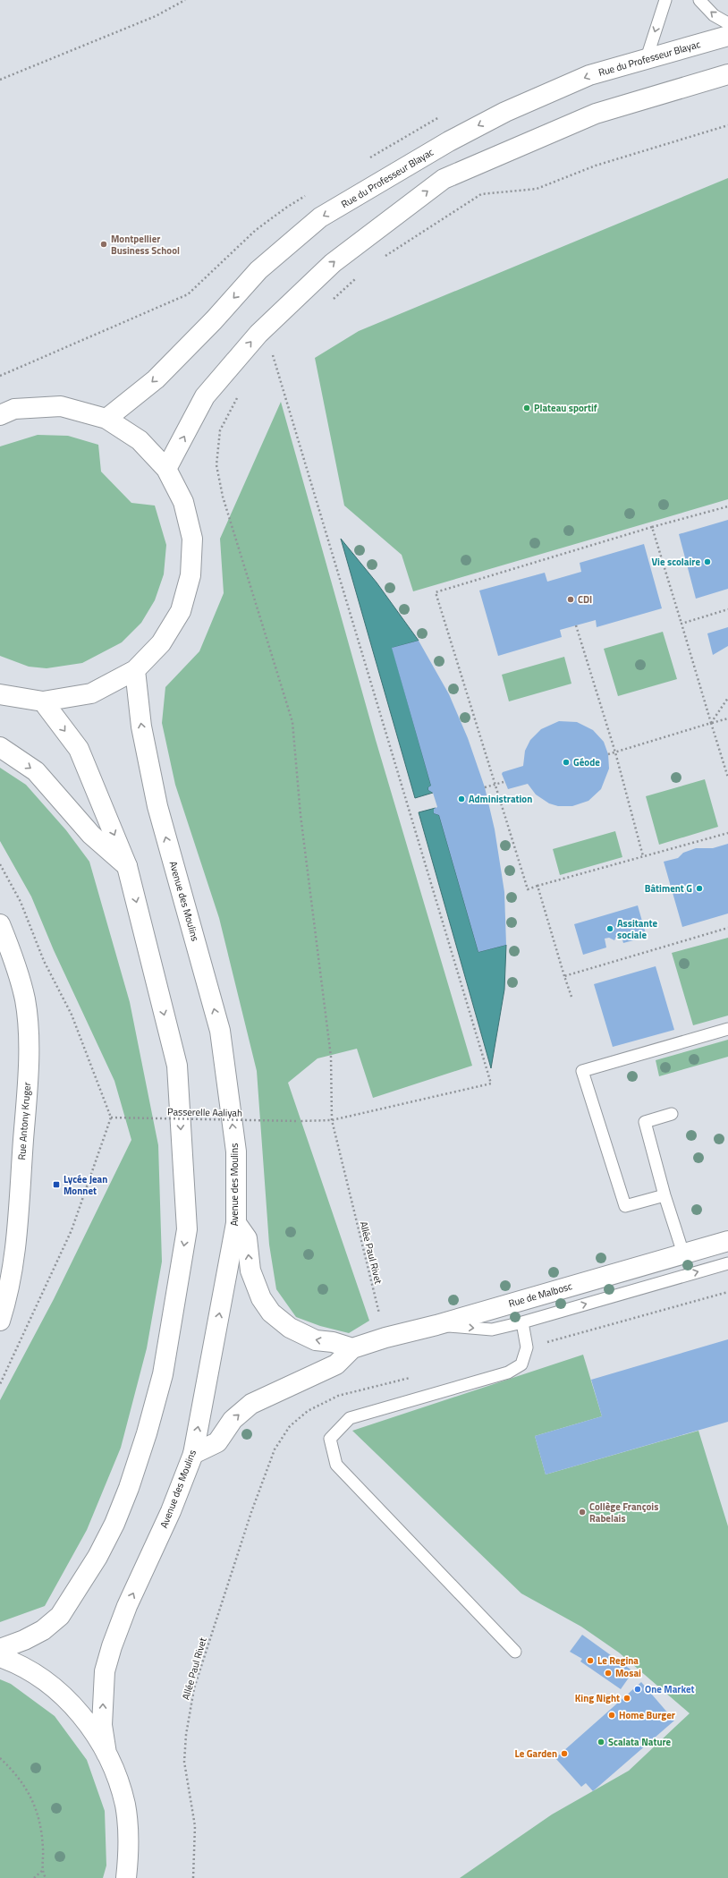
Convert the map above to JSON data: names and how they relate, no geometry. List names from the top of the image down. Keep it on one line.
{"streets":{"main road":["Rue du Professeur Blayac","Avenue des Moulins","Rue Antony Kruger","Rue de Malbosc"],"path":["Passerelle Aaliyah","Allée Paul Rivet"]},"crossings":[["Avenue des Moulins","Rue de Malbosc"],["Passerelle Aaliyah","Allée Paul Rivet"]],"places":{"other":["Montpellier Business School","Plateau sportif","Vie scolaire","CDI","Géode","Administration","Bâtiment G","Assitante sociale","Collège François Rabelais","Le Regina","Mosai","One Market","King Night","Home Burger","Scalata Nature","Le Garden"],"transit":["Lycée Jean Monnet"]}}
